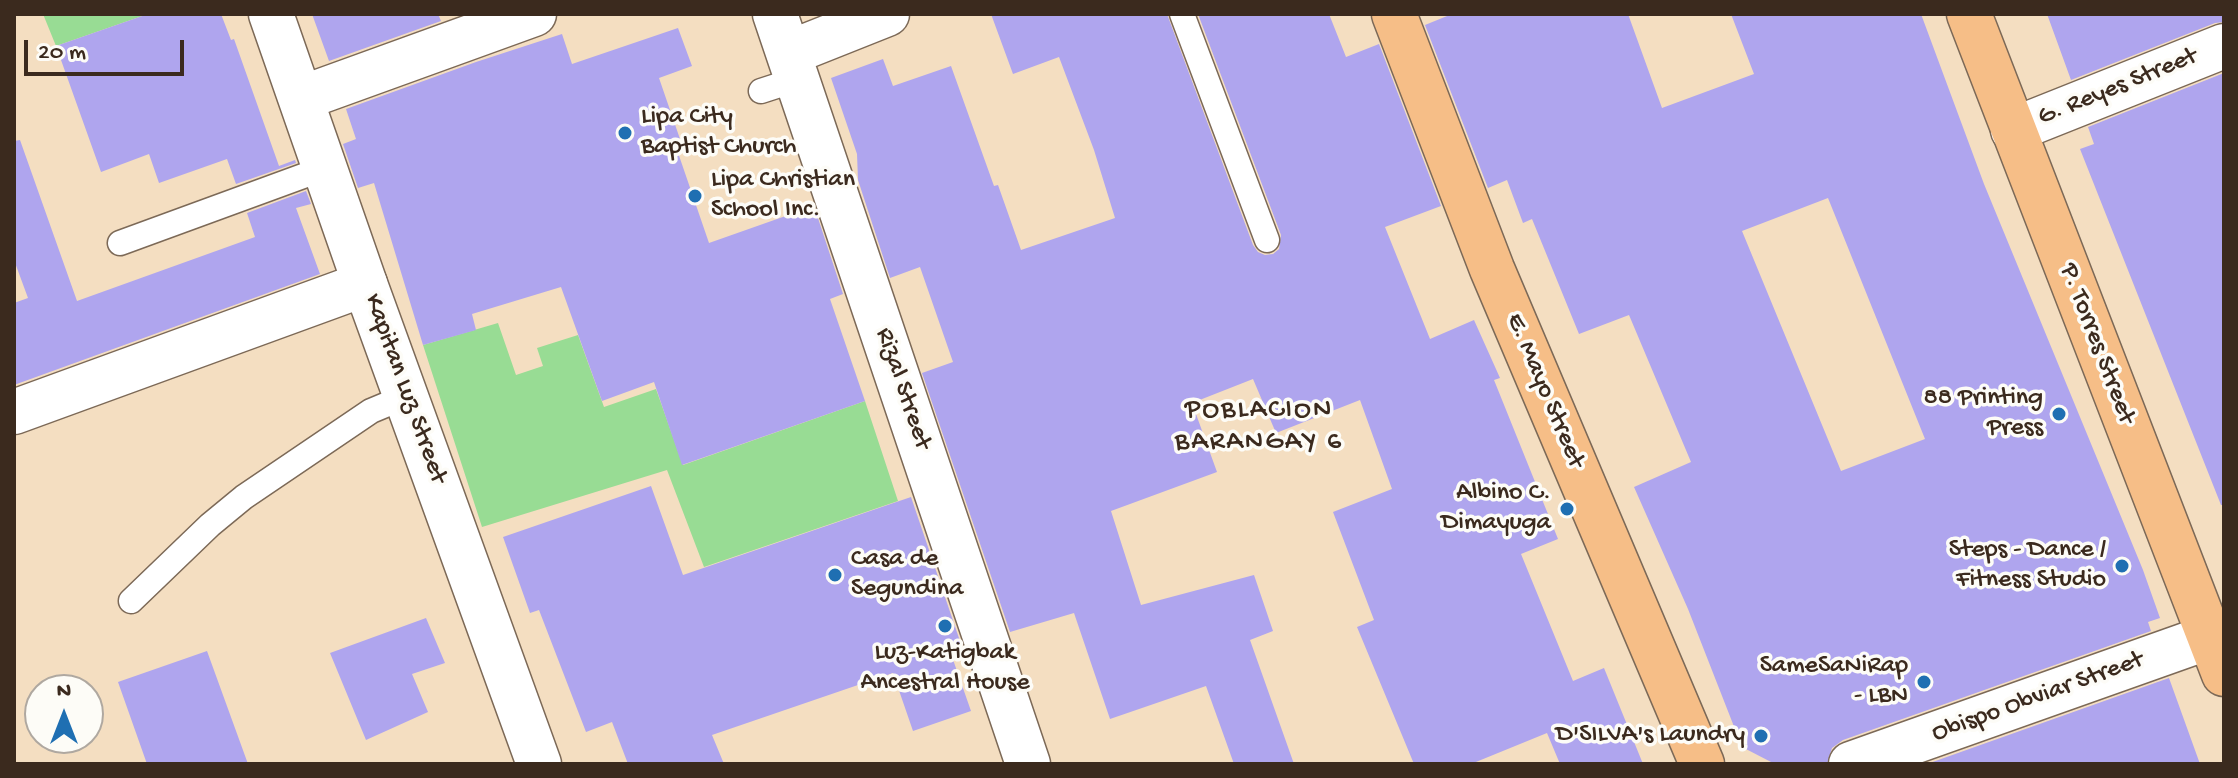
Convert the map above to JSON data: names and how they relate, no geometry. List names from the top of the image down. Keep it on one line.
{"streets":{"main road":["P. Torres Street","E. Mayo Street"],"street":["G. Reyes Street","Kapitan Luz Street","Rizal Street","Obispo Obviar Street"]},"crossings":[["G. Reyes Street","P. Torres Street"],["P. Torres Street","Obispo Obviar Street"]],"districts":["POBLACION BARANGAY 6"],"places":["Lipa City Baptist Church","Lipa Christian School Inc.","88 Printing Press","Albino C. Dimayuga","Steps - Dance / Fitness Studio","Casa de Segundina","Luz-Katigbak Ancestral House","SameSaNiRap - LBN","D'SILVA's Laundry"],"scale_bar":"20 m","north":"top"}
